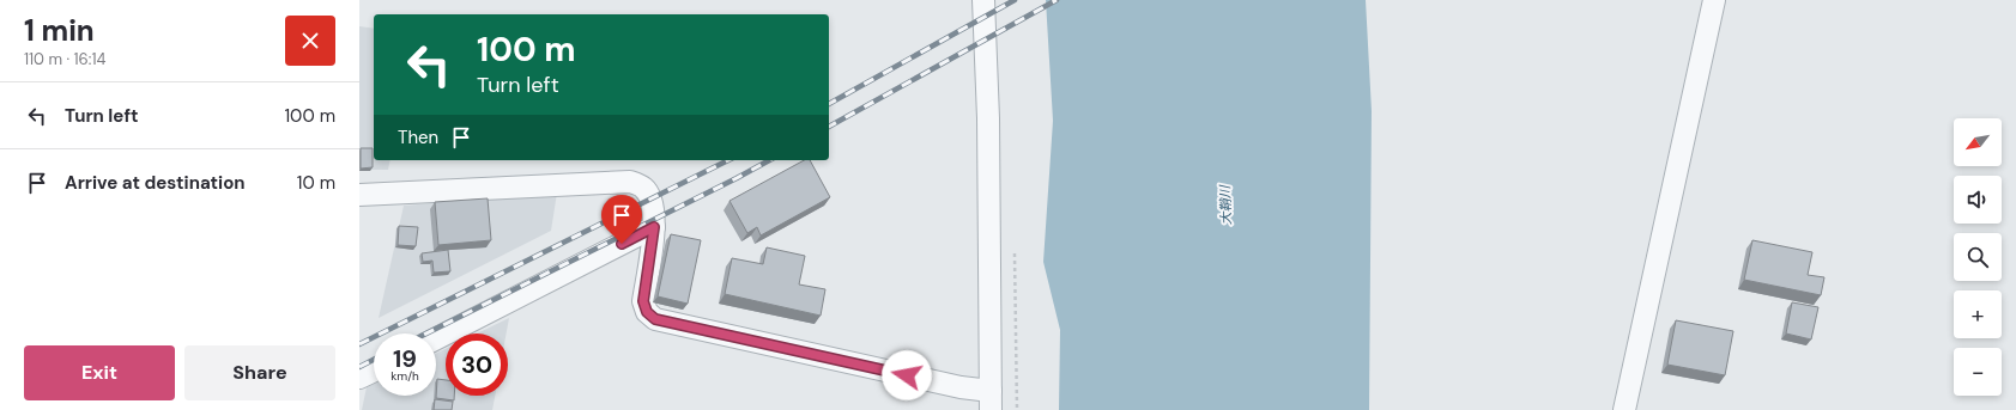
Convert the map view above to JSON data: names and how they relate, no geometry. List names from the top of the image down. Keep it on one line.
{"water":["大鞘川"],"north":"bottom left","page":{"heading":["1 min","110 m · 16:14"],"turn":["100 m","Turn left"],"list":[{"name":"Turn left","value":"100 m"},{"name":"Arrive at destination","value":"10 m"}],"then":"Then","map_buttons":["+","−"],"speed":"19 km/h","limit":"30","buttons":["Exit","Share"]}}
